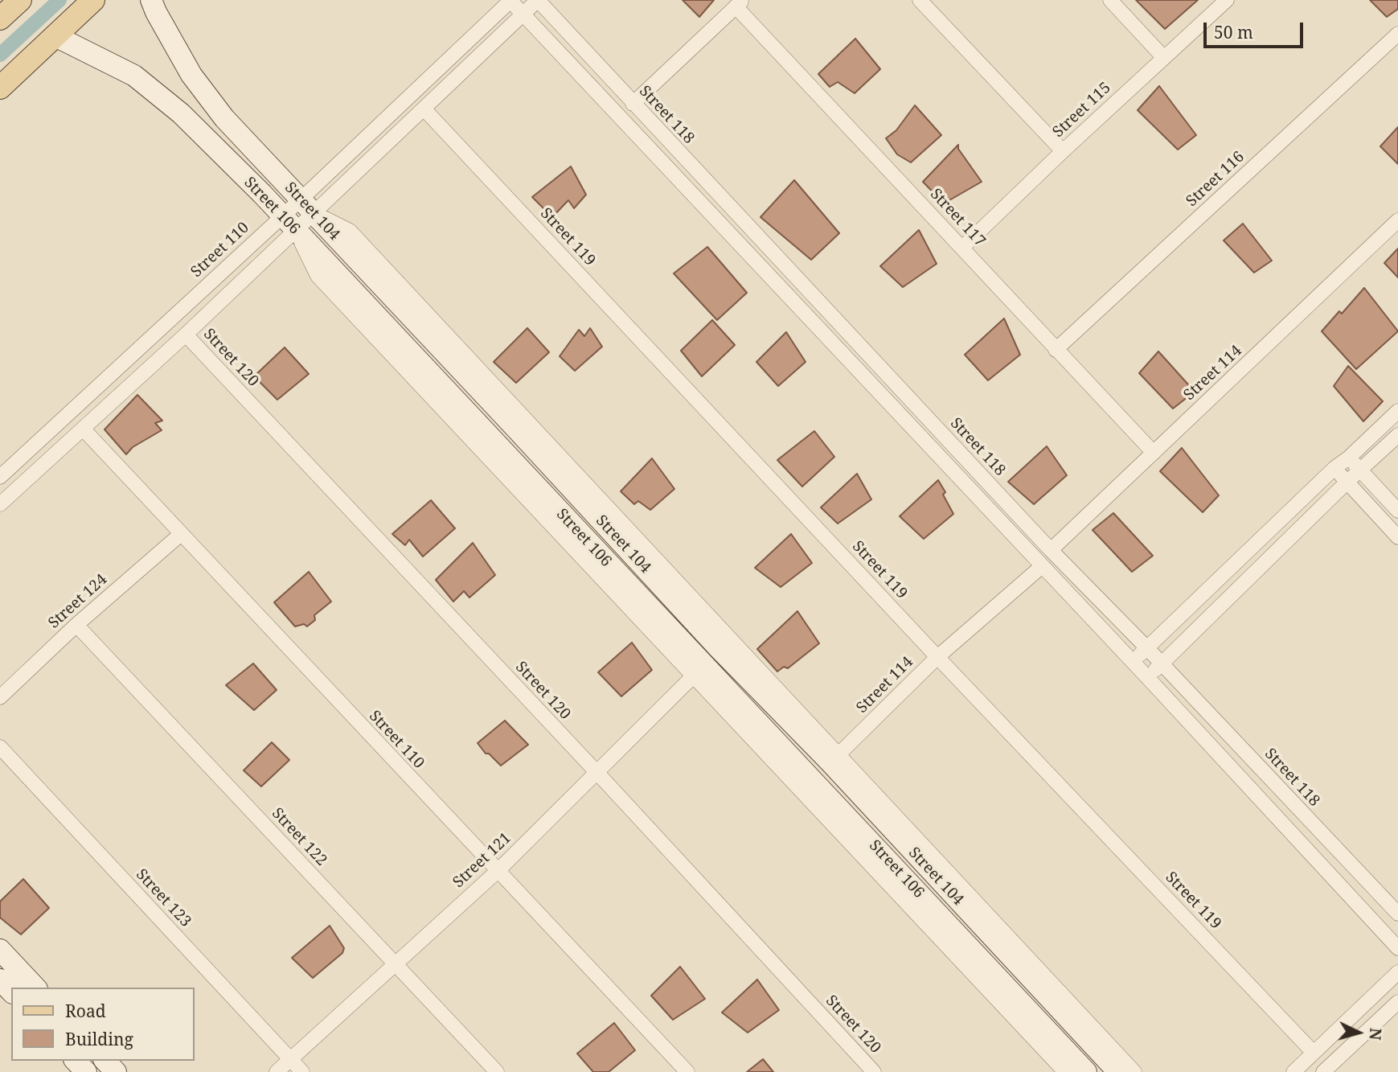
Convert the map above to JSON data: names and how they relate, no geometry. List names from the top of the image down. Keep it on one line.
{"streets":{"street":["Street 115","Street 118","Street 116","Street 106","Street 104","Street 117","Street 119","Street 110","Street 120","Street 114","Street 124","Street 122","Street 121","Street 123"]},"crossings":[["Street 115","Street 117"],["Street 118","Street 110"],["Street 118","Street 114"],["Street 116","Street 117"],["Street 106","Street 110"],["Street 106","Street 121"],["Street 104","Street 110"],["Street 104","Street 114"],["Street 117","Street 114"],["Street 119","Street 110"],["Street 119","Street 114"],["Street 110","Street 120"],["Street 110","Street 124"],["Street 110","Street 121"],["Street 120","Street 121"],["Street 124","Street 122"],["Street 122","Street 121"],["Street 121","Street 123"]],"legend":["Road","Building"],"scale_bar":"50 m","north":"right"}
